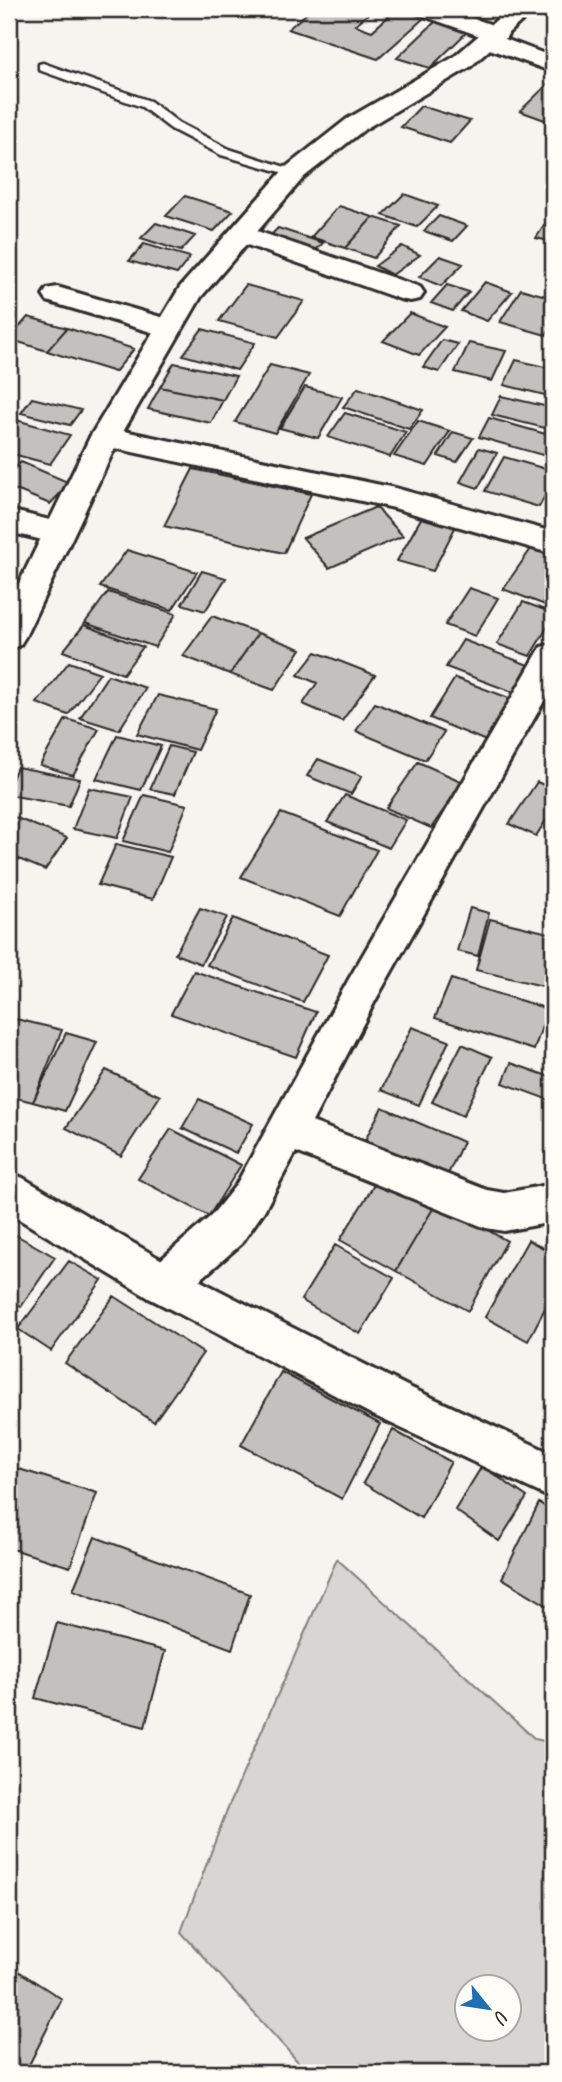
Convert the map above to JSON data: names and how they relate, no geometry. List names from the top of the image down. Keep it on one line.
{"north":"bottom right"}
